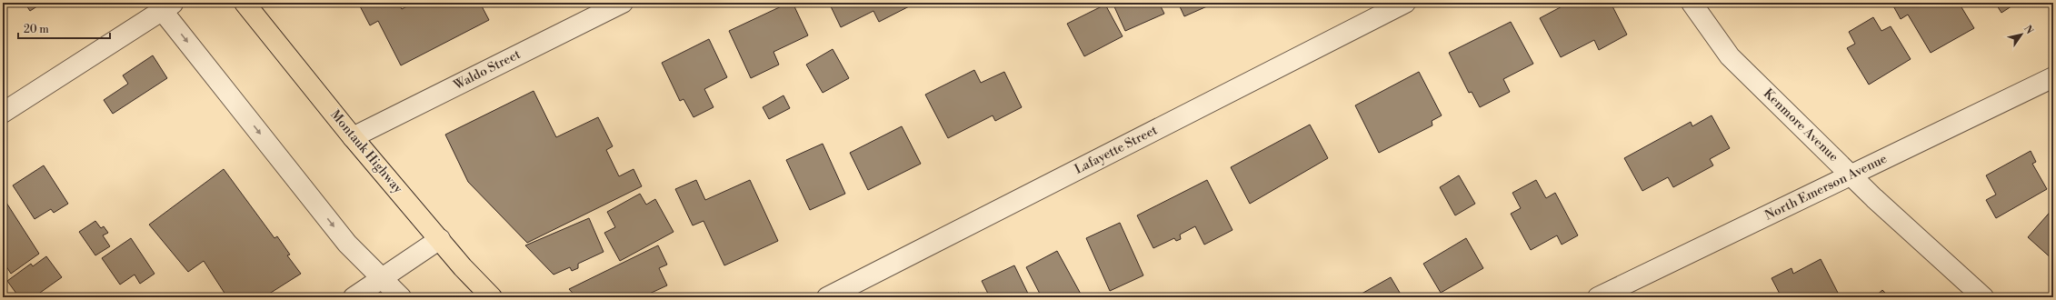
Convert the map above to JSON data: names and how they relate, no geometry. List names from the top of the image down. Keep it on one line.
{"streets":{"main road":["Montauk Highway"],"street":["Waldo Street","Kenmore Avenue","Lafayette Street","North Emerson Avenue"]},"crossings":[["Waldo Street","Montauk Highway"],["Kenmore Avenue","North Emerson Avenue"]],"scale_bar":"20 m","north":"top right"}
